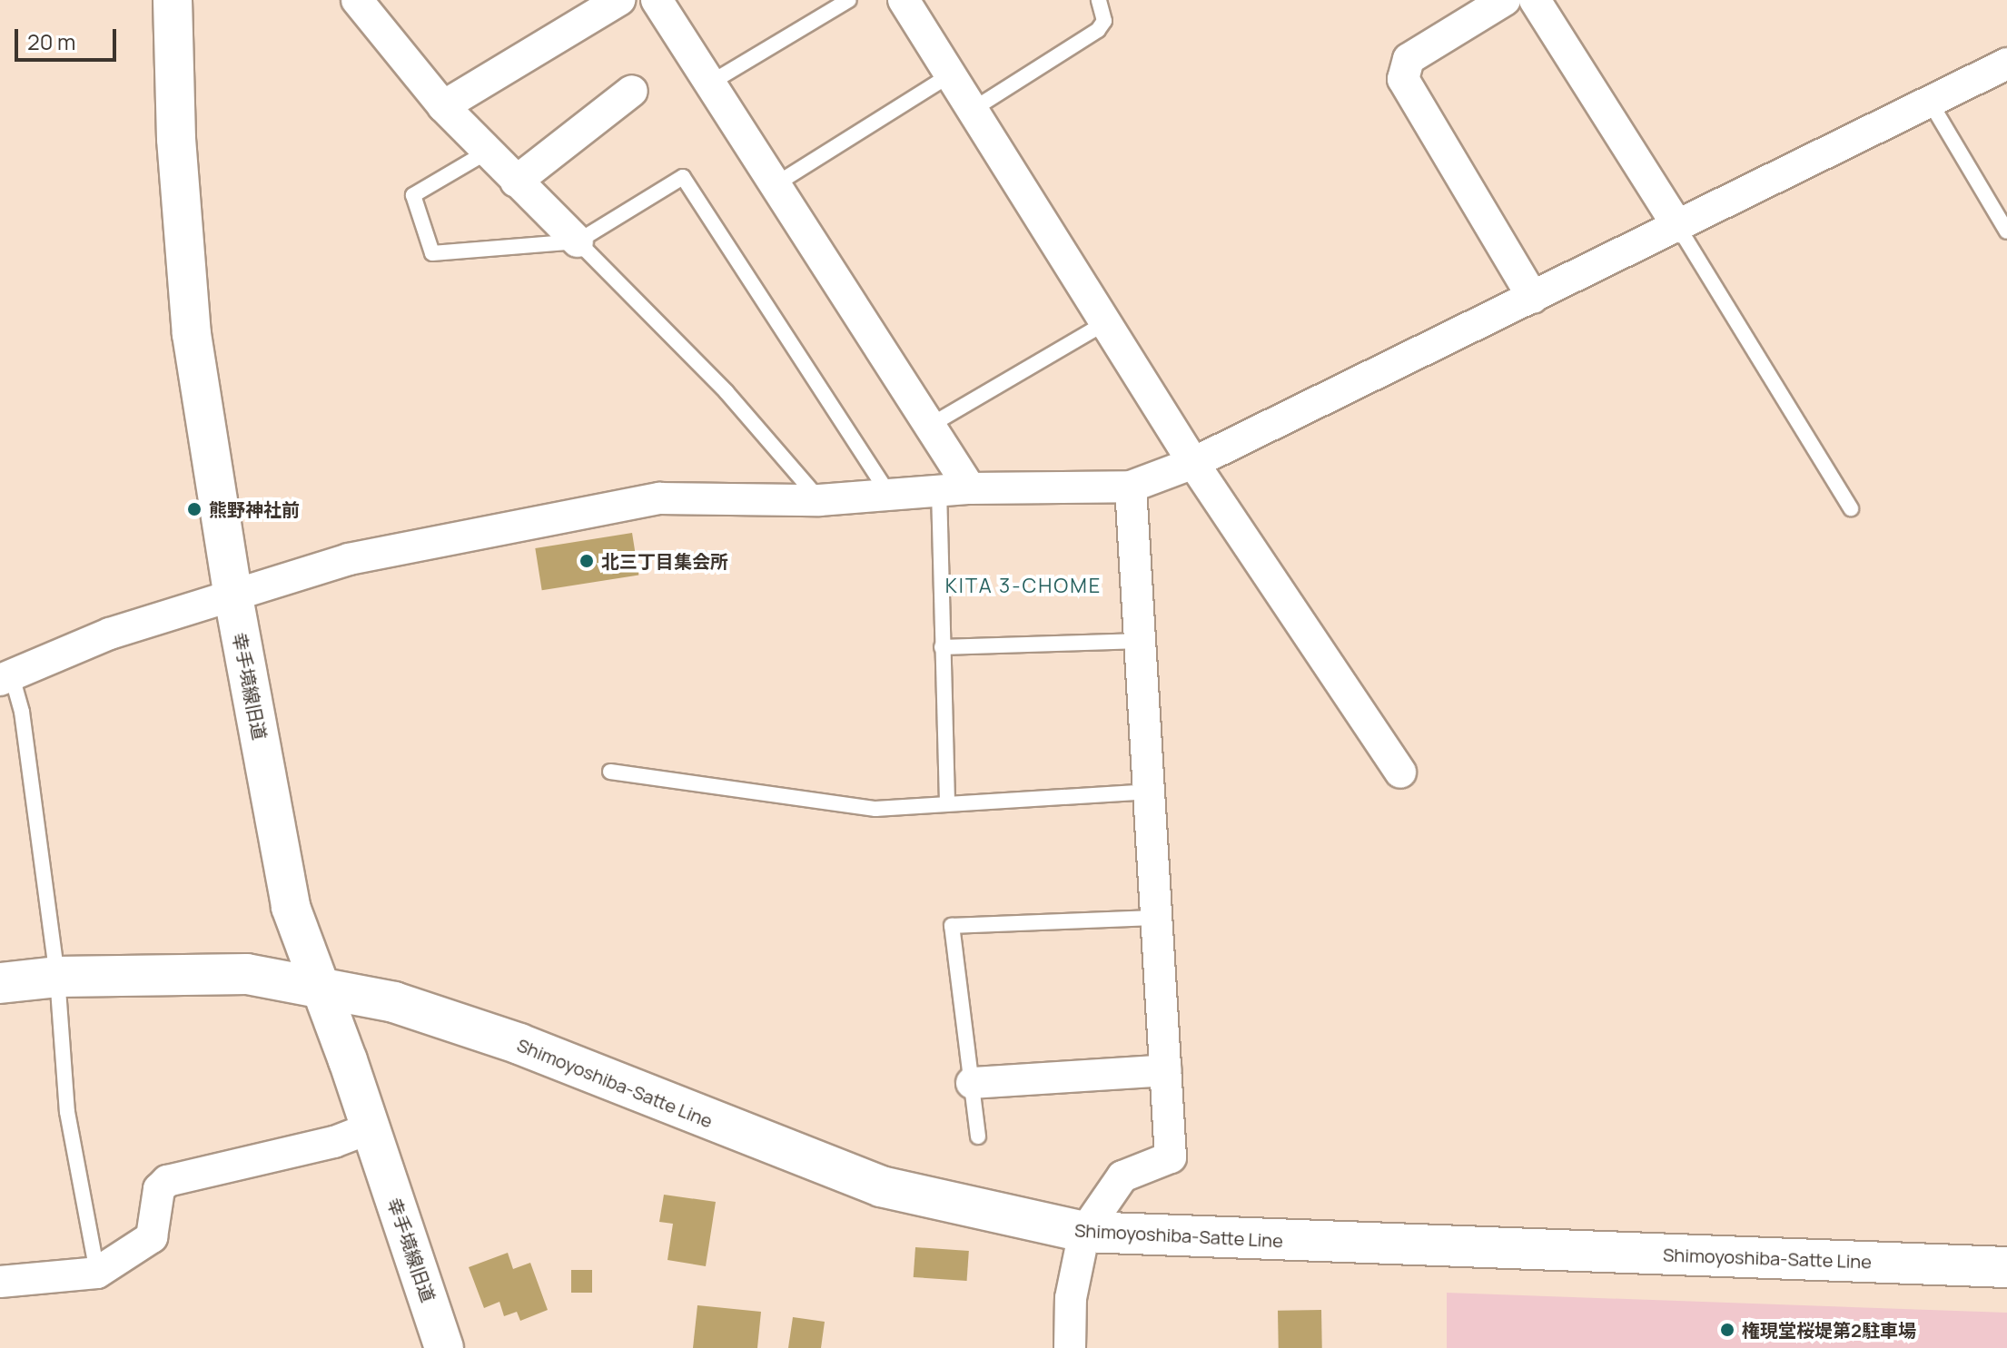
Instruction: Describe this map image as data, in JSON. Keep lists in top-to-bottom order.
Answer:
{
  "streets": {
    "main road": ["Shimoyoshiba-Satte Line"],
    "street": ["幸手境線旧道"]
  },
  "crossings": [
    ["幸手境線旧道", "Shimoyoshiba-Satte Line"]
  ],
  "districts": ["KITA 3-CHOME"],
  "places": ["熊野神社前", "北三丁目集会所", "権現堂桜堤第2駐車場"],
  "scale_bar": "20 m"
}
